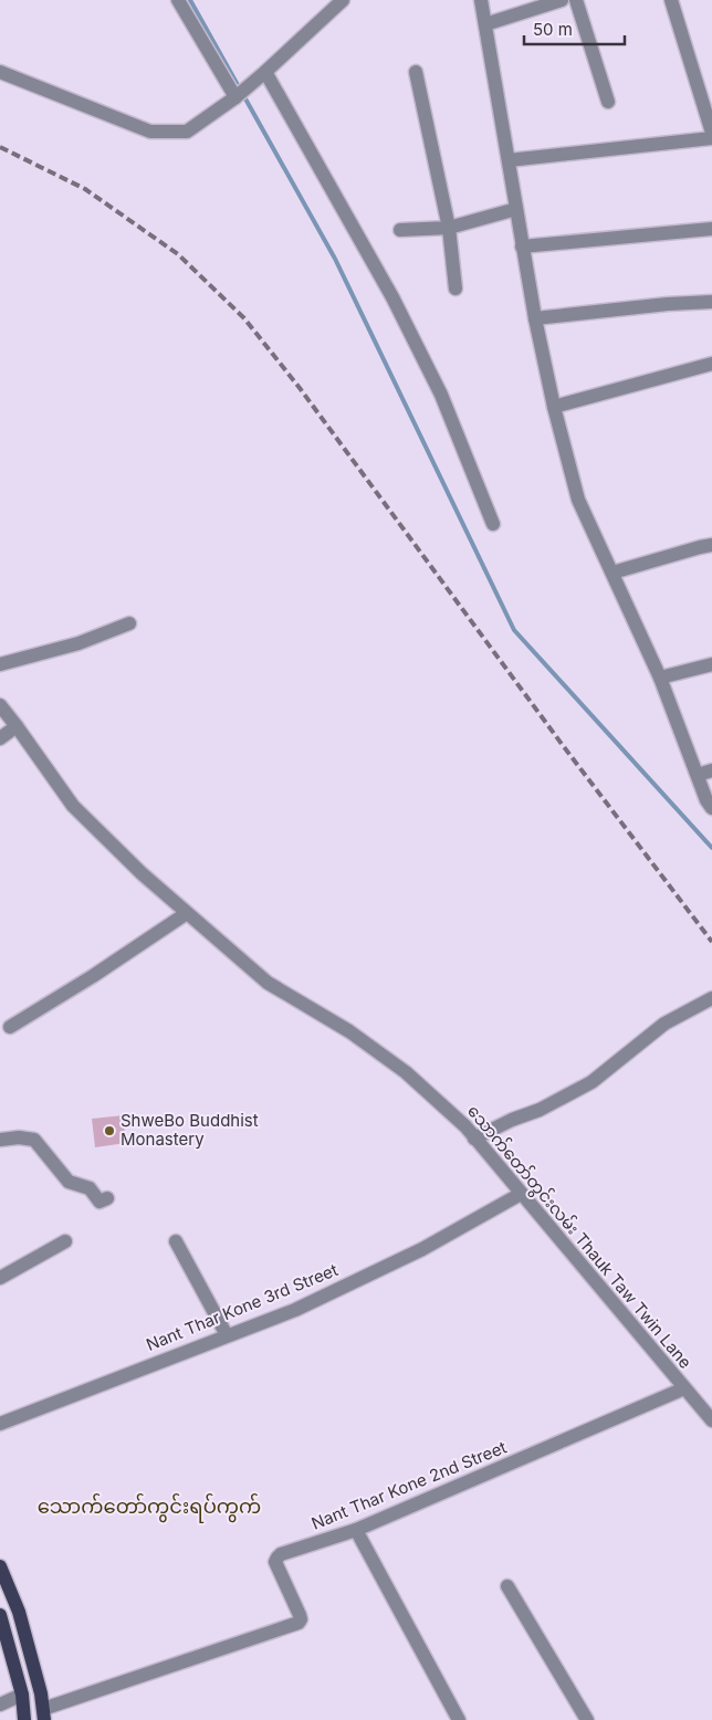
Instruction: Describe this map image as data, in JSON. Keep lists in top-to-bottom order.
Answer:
{
  "streets": {
    "street": ["သောက်တော်တွင်းလမ်း Thauk Taw Twin Lane", "Nant Thar Kone 3rd Street", "Nant Thar Kone 2nd Street"]
  },
  "crossings": [
    ["သောက်တော်တွင်းလမ်း Thauk Taw Twin Lane", "Nant Thar Kone 3rd Street"],
    ["သောက်တော်တွင်းလမ်း Thauk Taw Twin Lane", "Nant Thar Kone 2nd Street"]
  ],
  "districts": ["သောက်တော်ကွင်းရပ်ကွက်"],
  "places": ["ShweBo Buddhist Monastery"],
  "scale_bar": "50 m"
}
